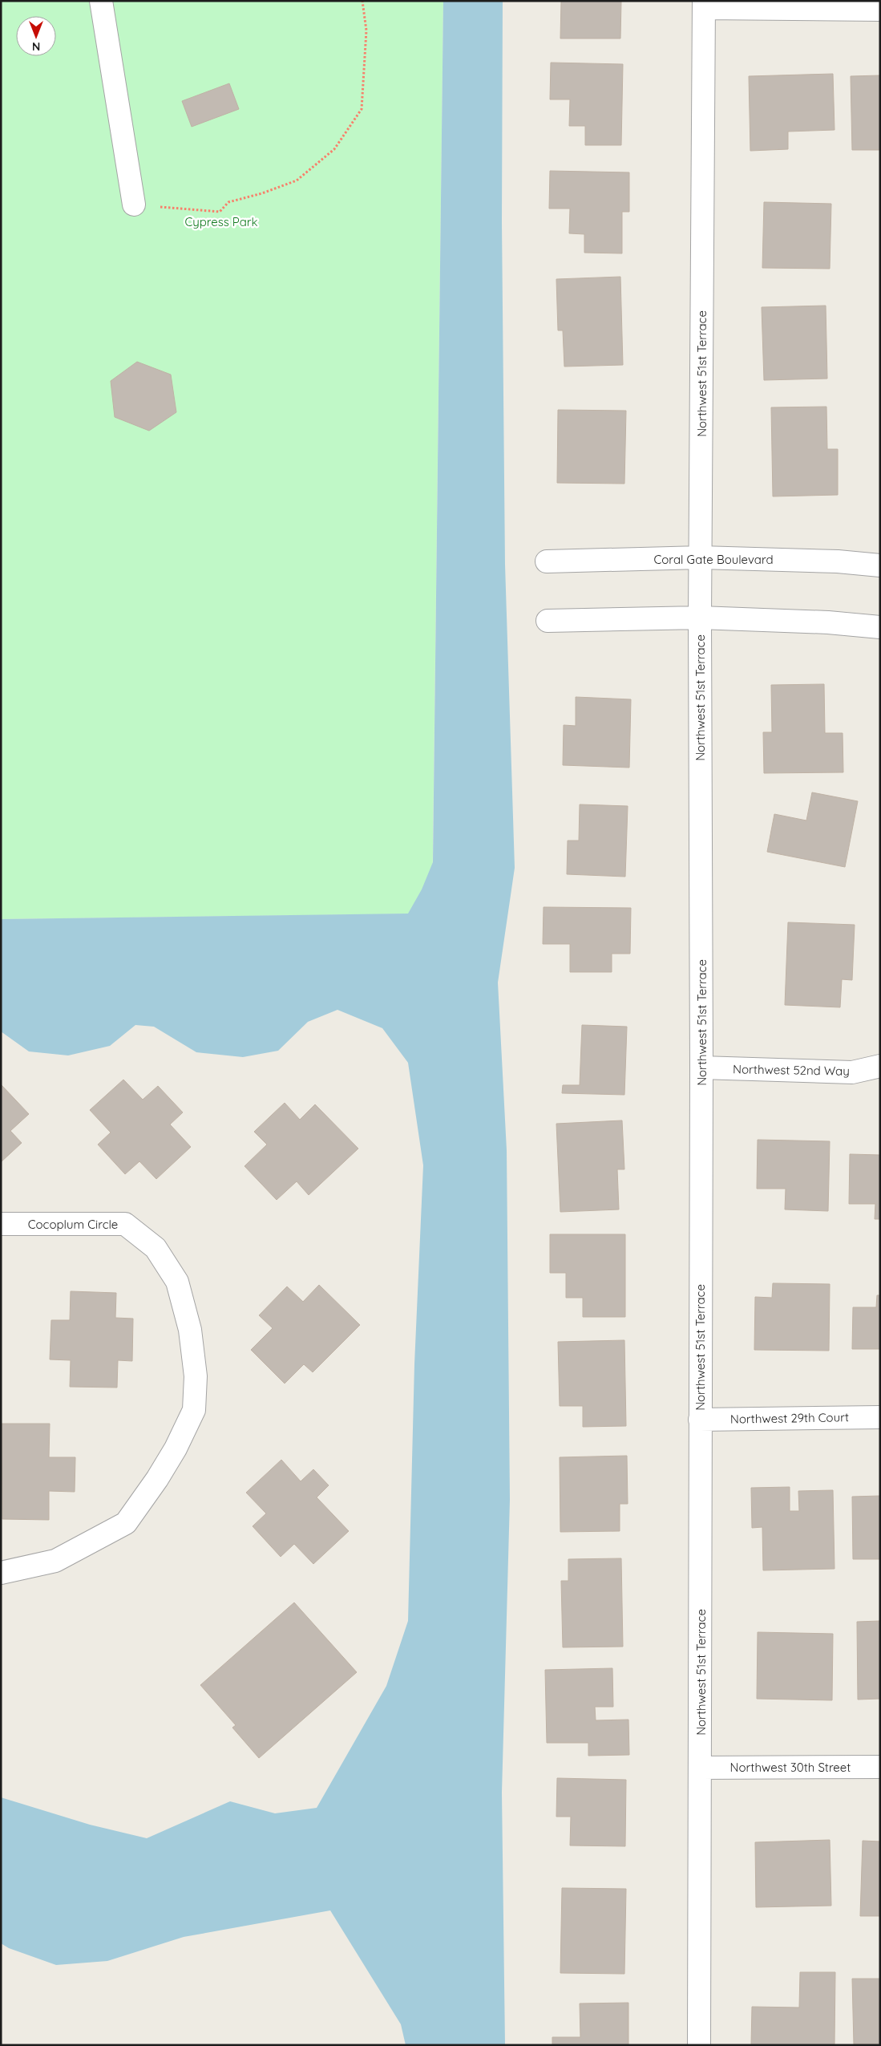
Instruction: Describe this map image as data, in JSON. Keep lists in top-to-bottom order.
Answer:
{
  "streets": {
    "street": [
      "Northwest 51st Terrace",
      "Coral Gate Boulevard",
      "Northwest 52nd Way",
      "Cocoplum Circle",
      "Northwest 29th Court",
      "Northwest 30th Street"
    ]
  },
  "crossings": [
    ["Northwest 51st Terrace", "Coral Gate Boulevard"],
    ["Northwest 51st Terrace", "Northwest 52nd Way"],
    ["Northwest 51st Terrace", "Northwest 29th Court"],
    ["Northwest 51st Terrace", "Northwest 30th Street"]
  ],
  "parks": ["Cypress Park"],
  "north": "bottom"
}
